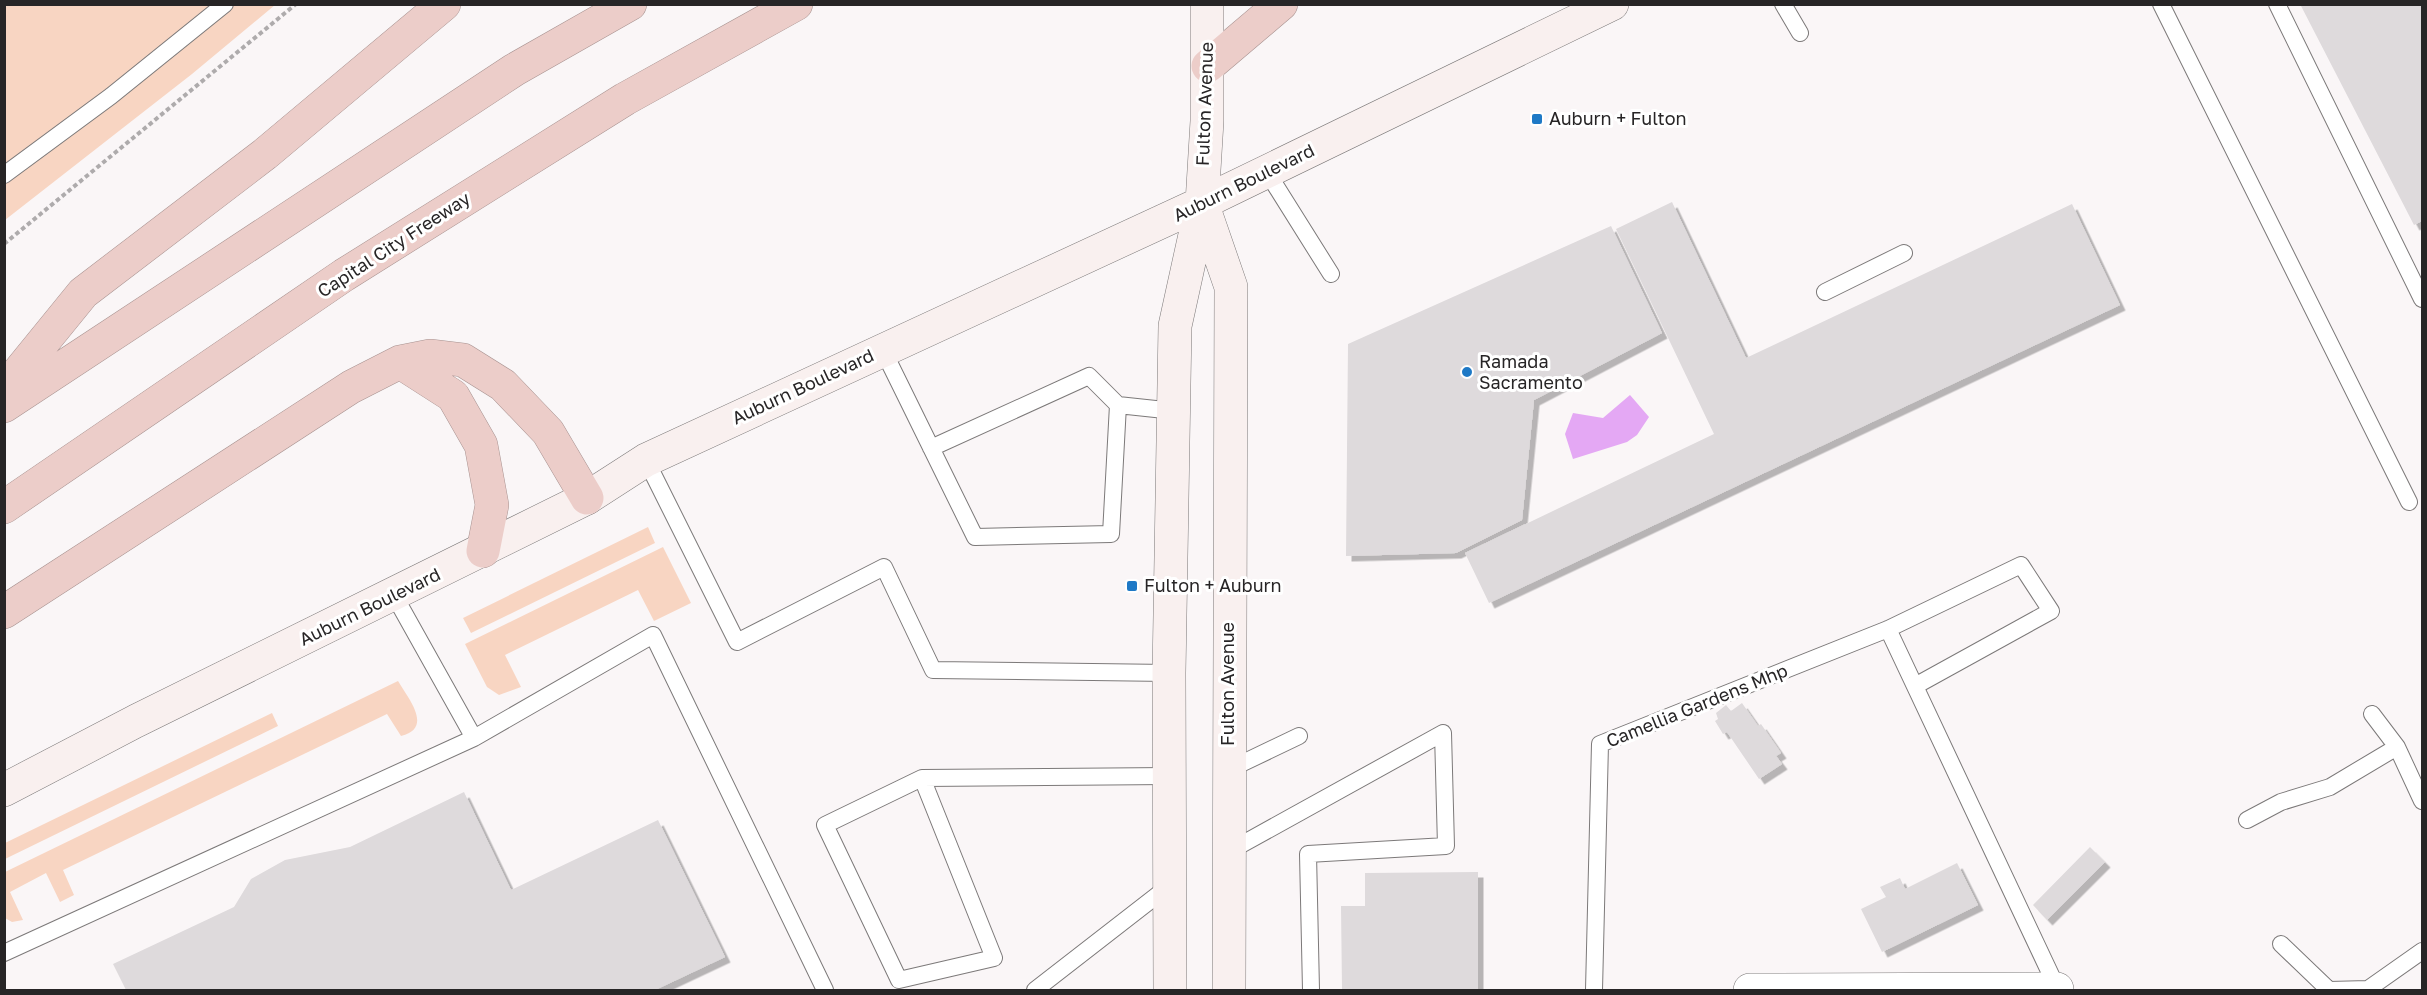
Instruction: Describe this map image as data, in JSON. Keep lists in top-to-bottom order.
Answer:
{
  "streets": {
    "highway": ["Capital City Freeway"],
    "main road": ["Fulton Avenue", "Auburn Boulevard"],
    "lane": ["Camellia Gardens Mhp"]
  },
  "crossings": [
    ["Fulton Avenue", "Auburn Boulevard"]
  ],
  "places": {
    "transit": ["Auburn + Fulton", "Fulton + Auburn"],
    "other": ["Ramada Sacramento"]
  }
}
